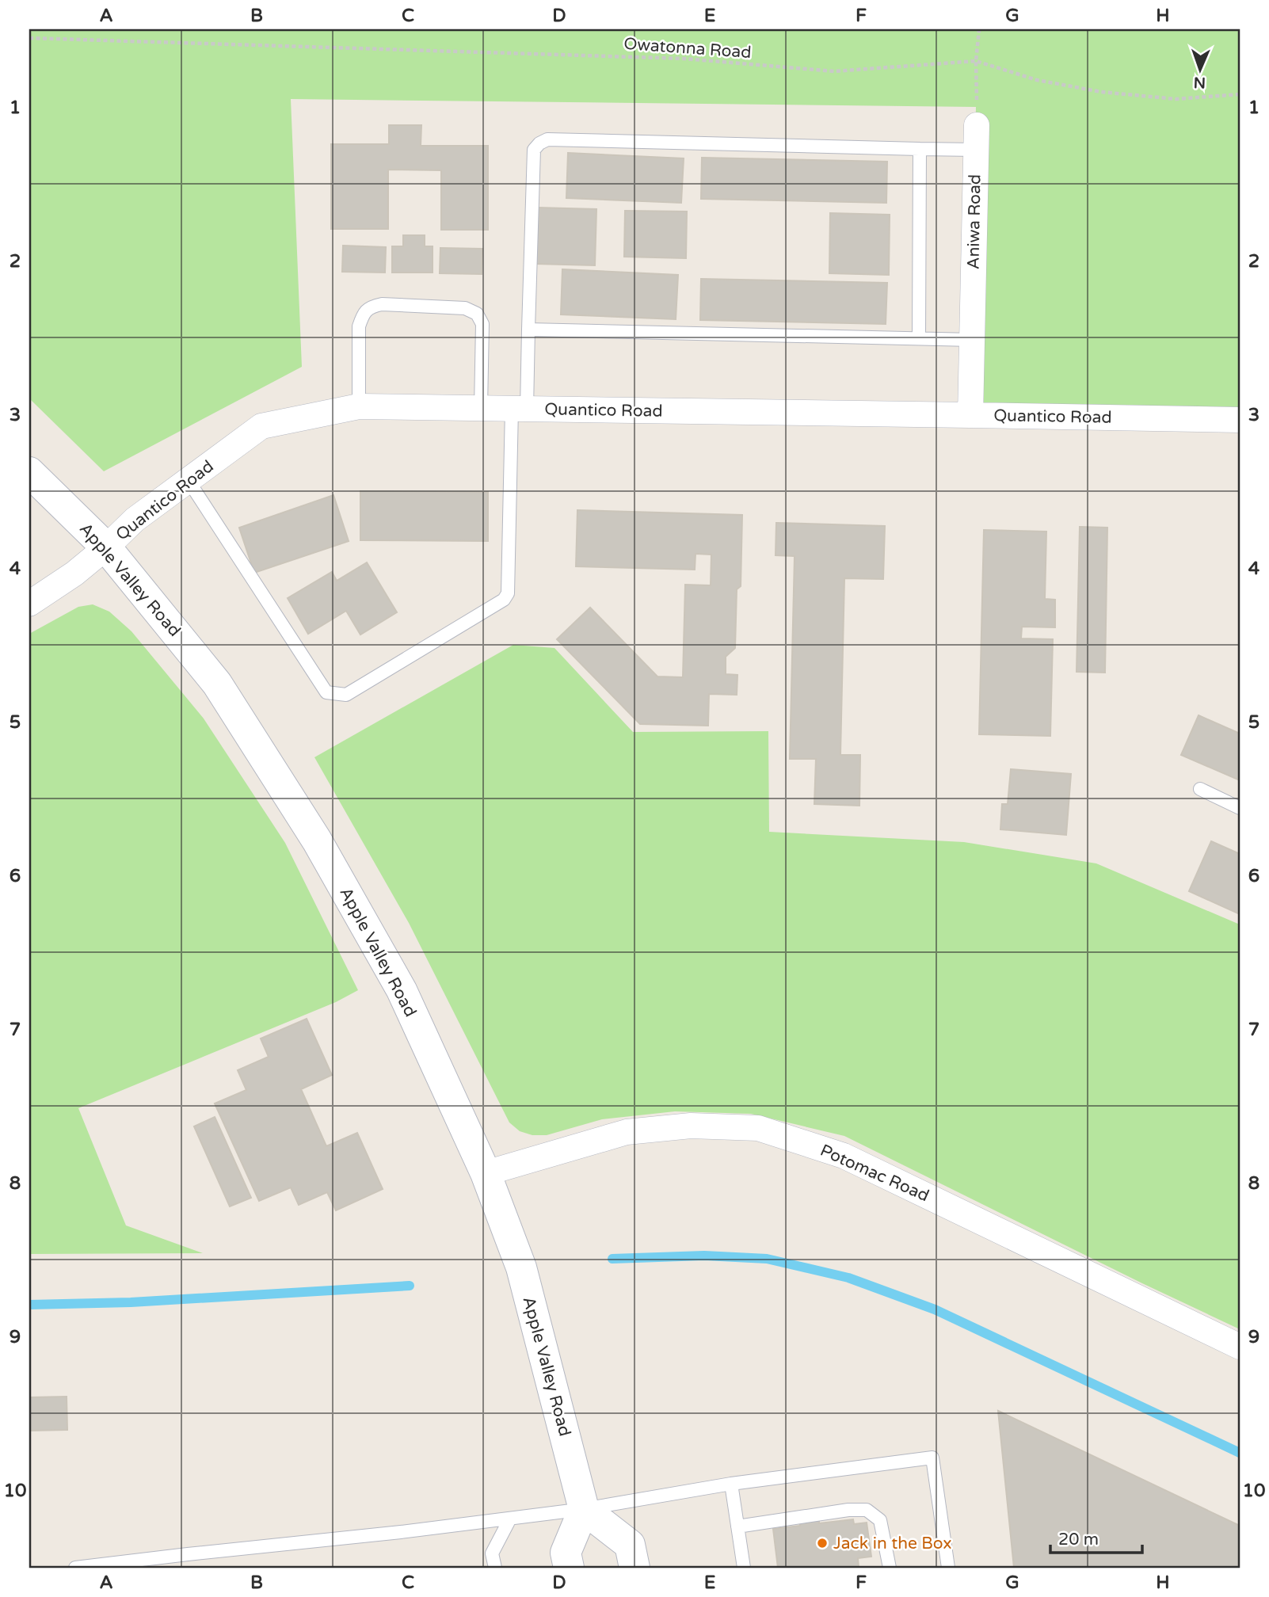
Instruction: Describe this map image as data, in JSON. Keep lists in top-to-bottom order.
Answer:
{
  "streets": {
    "main road": ["Apple Valley Road"],
    "street": ["Aniwa Road", "Quantico Road", "Potomac Road"],
    "path": ["Owatonna Road"]
  },
  "crossings": [
    ["Aniwa Road", "Quantico Road"],
    ["Quantico Road", "Apple Valley Road"],
    ["Apple Valley Road", "Potomac Road"]
  ],
  "places": ["Jack in the Box"],
  "scale_bar": "20 m",
  "north": "bottom",
  "grid": {
    "columns": [
      "A",
      "B",
      "C",
      "D",
      "E",
      "F",
      "G",
      "H"
    ],
    "rows": [
      "1",
      "2",
      "3",
      "4",
      "5",
      "6",
      "7",
      "8",
      "9",
      "10"
    ]
  }
}
